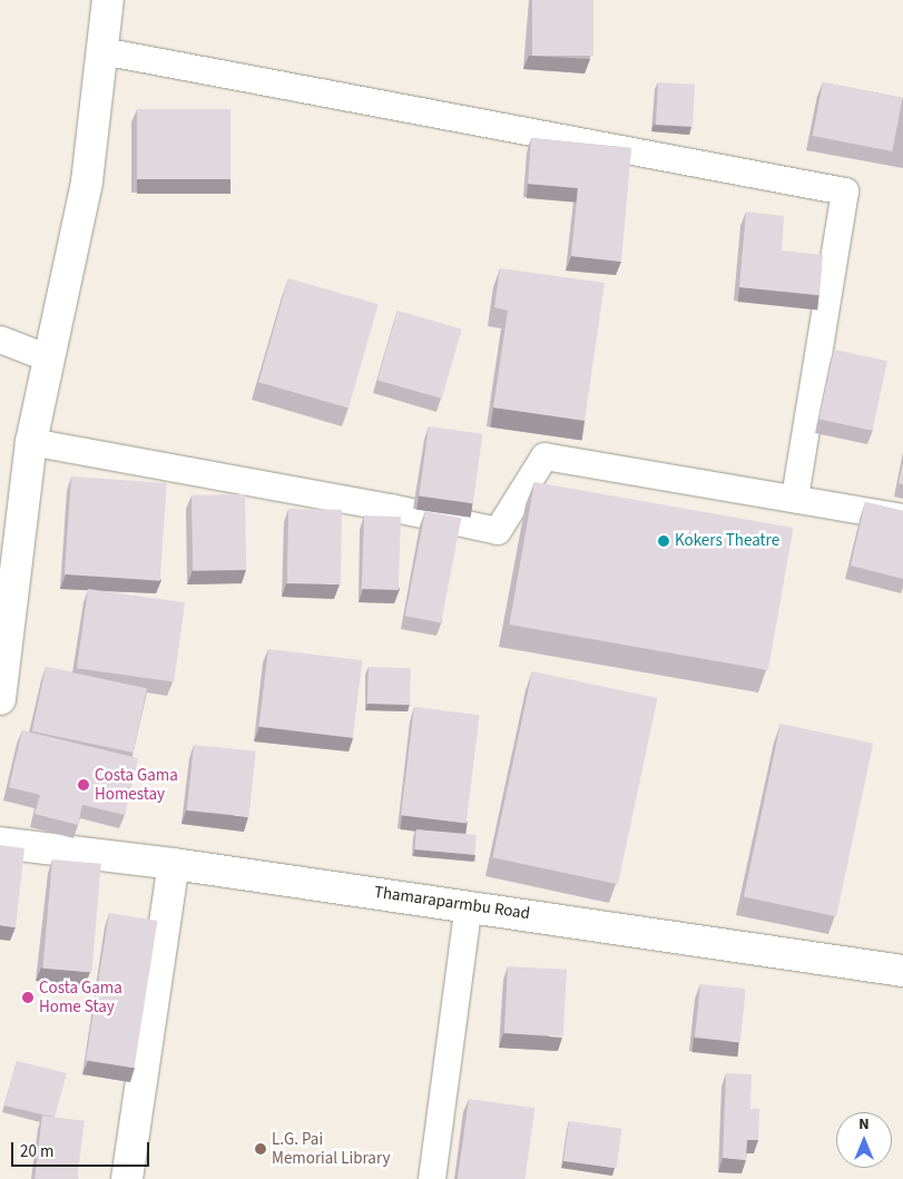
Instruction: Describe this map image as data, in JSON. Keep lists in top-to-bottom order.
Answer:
{
  "streets": {
    "street": ["Thamaraparmbu Road"]
  },
  "places": [
    "Kokers Theatre",
    "Costa Gama Homestay",
    "Costa Gama Home Stay",
    "L.G. Pai Memorial Library"
  ],
  "scale_bar": "20 m",
  "north": "top"
}
